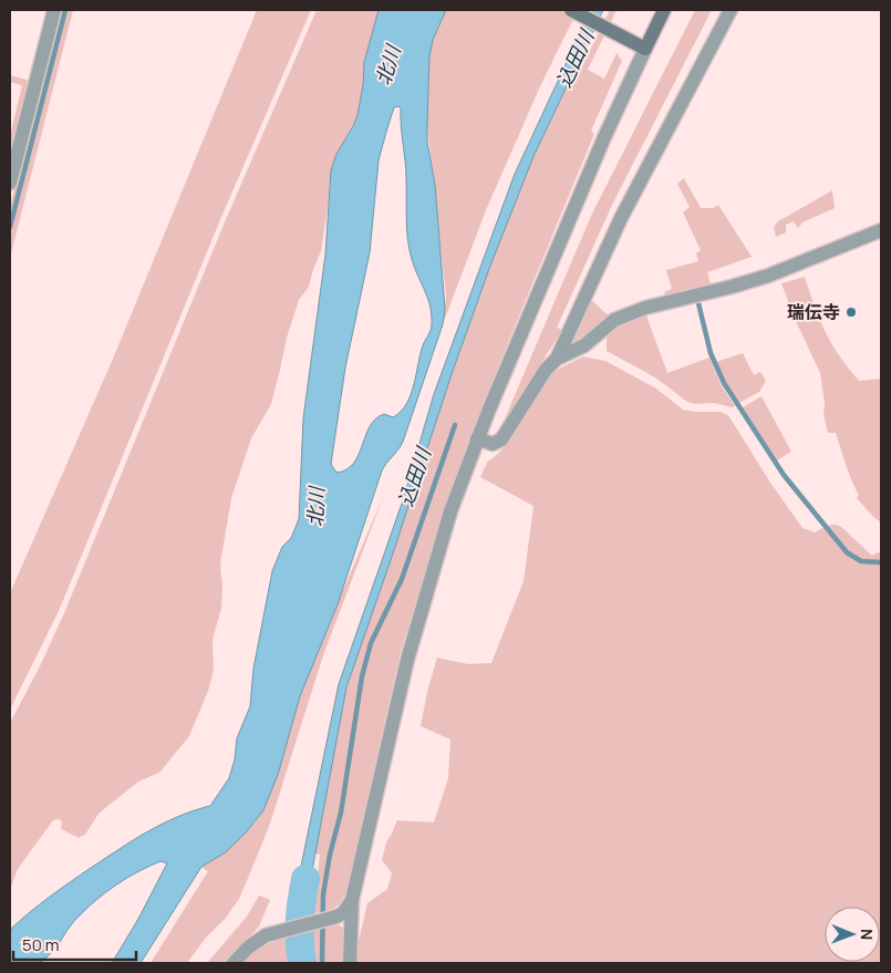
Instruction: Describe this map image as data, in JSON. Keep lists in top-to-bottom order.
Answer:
{
  "water": ["込田川", "北川"],
  "places": ["瑞伝寺"],
  "scale_bar": "50 m",
  "north": "right"
}
